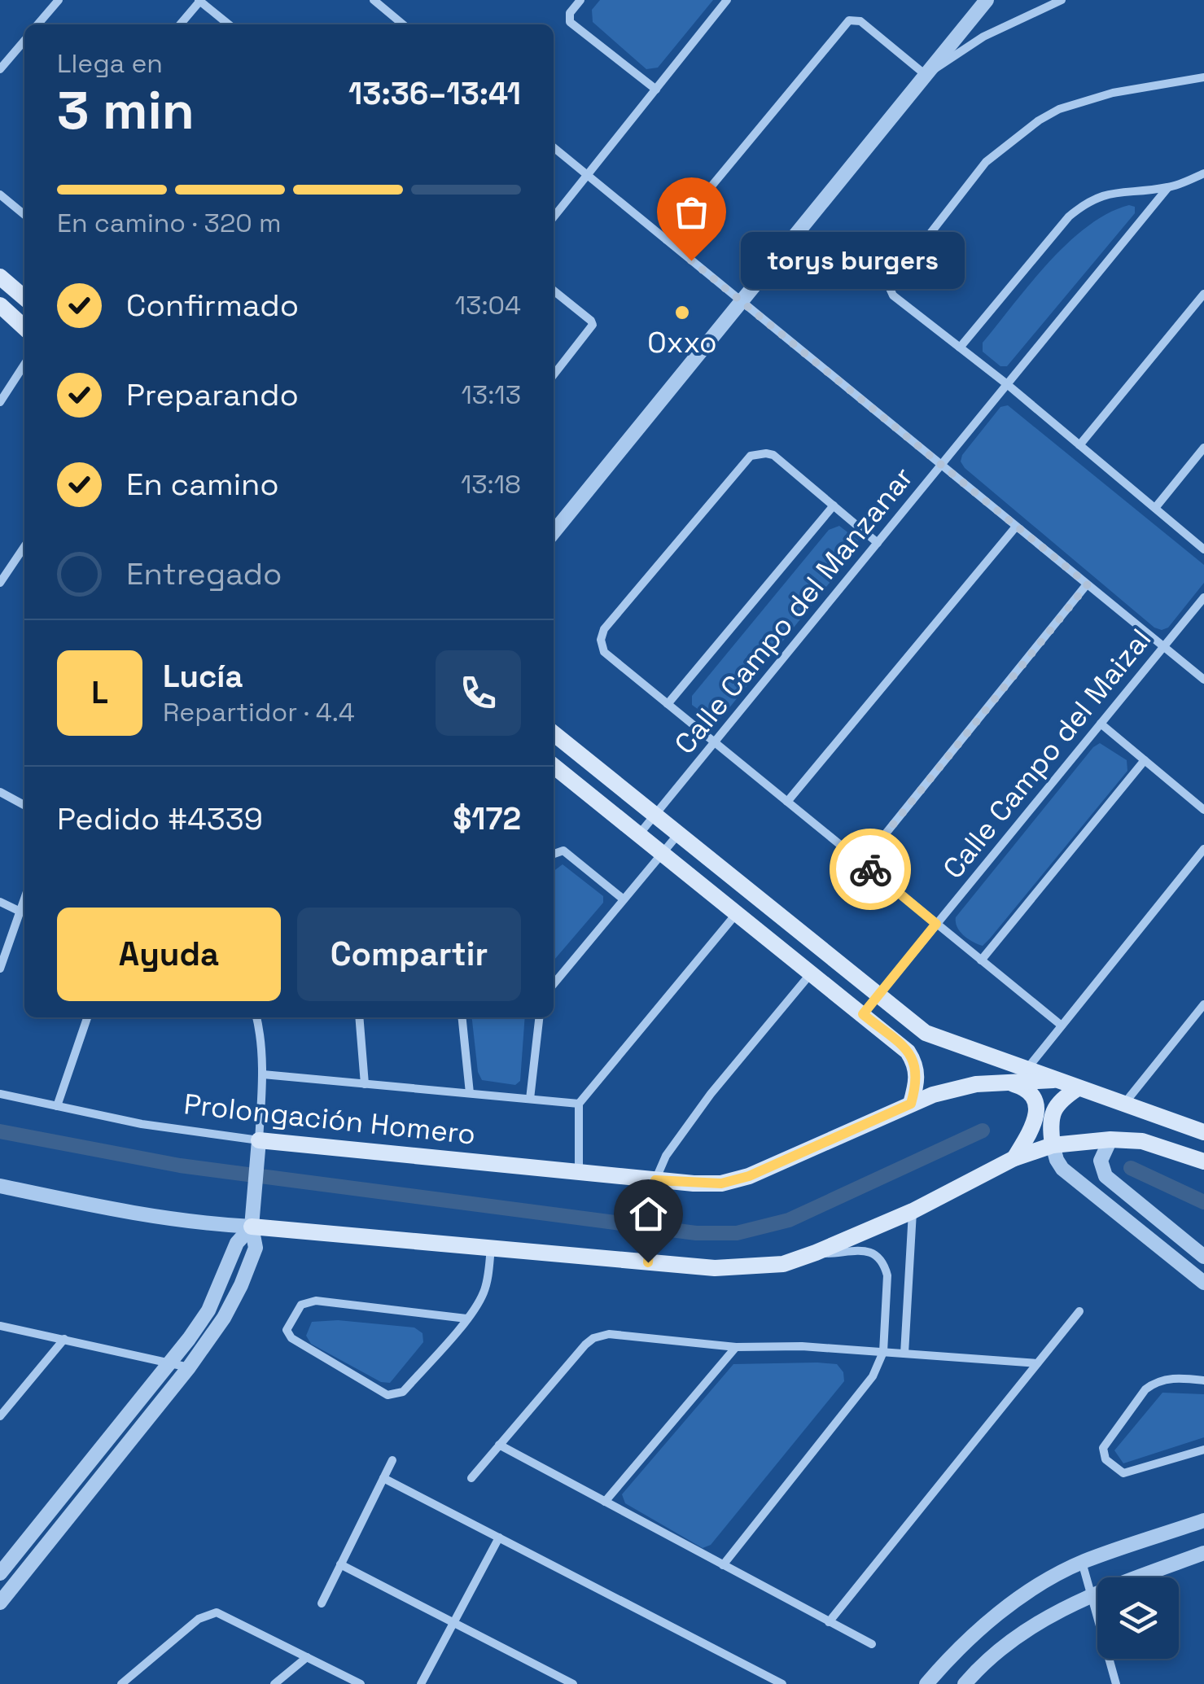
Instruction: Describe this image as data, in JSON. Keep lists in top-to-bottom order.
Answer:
{
  "streets": {
    "main road": ["Prolongación Homero"],
    "street": ["Calle Campo del Manzanar", "Calle Campo del Maizal"]
  },
  "places": ["torys burgers", "Oxxo"],
  "page": {
    "heading": ["3 min", "Llega en", "13:36–13:41"],
    "panel": [
      "Lucía",
      "Repartidor · 4.4",
      "Pedido #4339",
      "$172"
    ],
    "bar": "En camino · 320 m",
    "bubble": "torys burgers",
    "list": [
      ["Confirmado", "13:04"],
      ["Preparando", "13:13"],
      ["En camino", "13:18"],
      "Entregado"
    ],
    "round": "L",
    "buttons": ["Ayuda", "Compartir"]
  }
}
